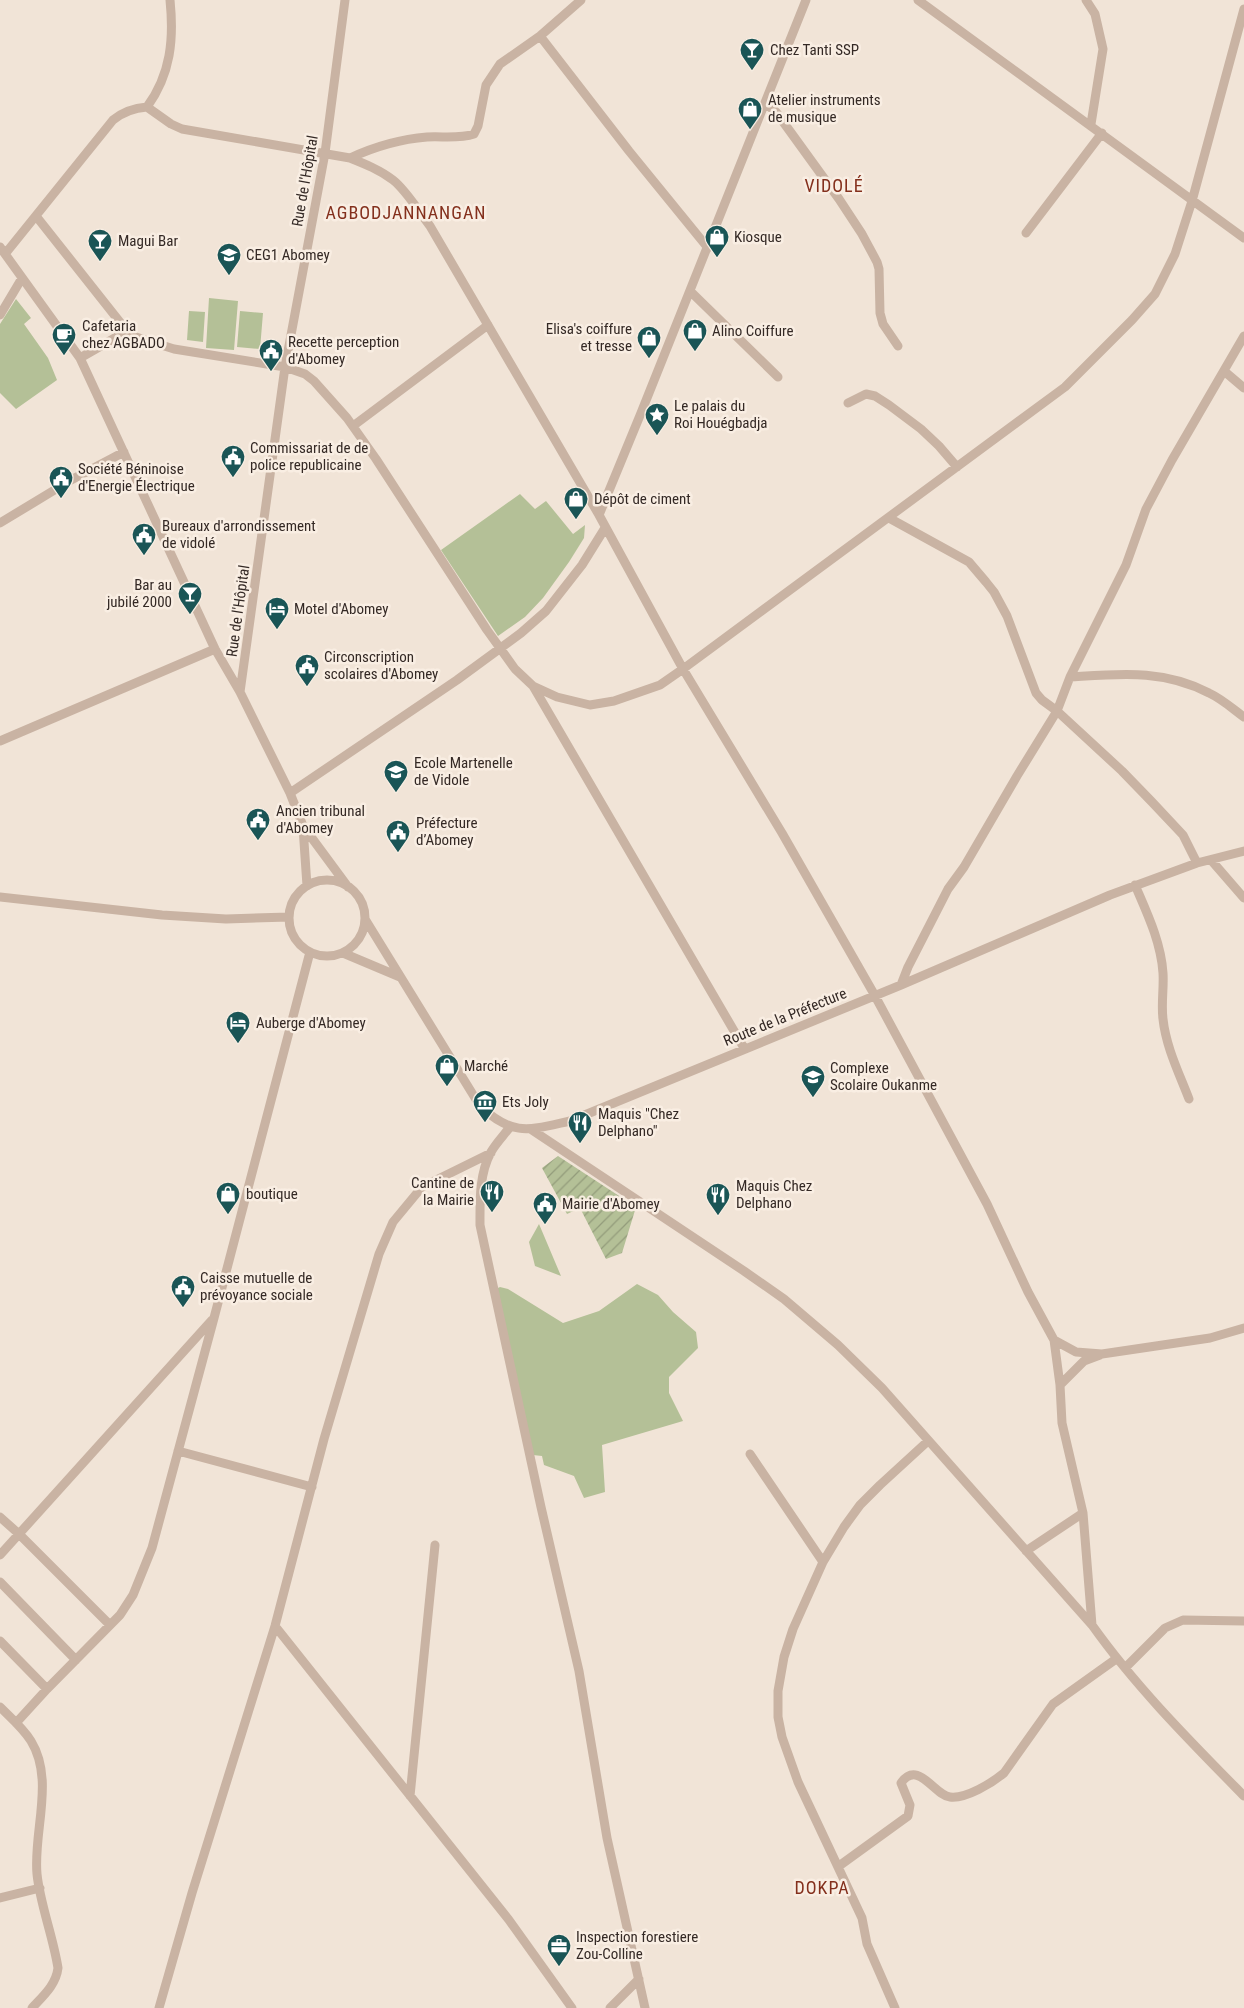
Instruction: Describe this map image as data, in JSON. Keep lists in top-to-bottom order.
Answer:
{
  "streets": {
    "street": ["Rue de l'Hôpital", "Route de la Préfecture"]
  },
  "districts": ["VIDOLÉ", "AGBODJANNANGAN", "DOKPA"],
  "places": {
    "bar": ["Chez Tanti SSP", "Magui Bar", "Bar au jubilé 2000"],
    "shop": [
      "Atelier instruments de musique",
      "Kiosque",
      "Alino Coiffure",
      "Elisa's coiffure et tresse",
      "Dépôt de ciment",
      "Marché",
      "boutique"
    ],
    "school or university": ["CEG1 Abomey", "Ecole Martenelle de Vidole", "Complexe Scolaire Oukanme"],
    "cafe": ["Cafetaria chez AGBADO"],
    "public building": [
      "Recette perception d'Abomey",
      "Commissariat de de police republicaine",
      "Société Béninoise d'Energie Électrique",
      "Bureaux d'arrondissement de vidolé",
      "Circonscription scolaires d'Abomey",
      "Ancien tribunal d'Abomey",
      "Préfecture d’Abomey",
      "Mairie d'Abomey",
      "Caisse mutuelle de prévoyance sociale"
    ],
    "place": ["Le palais du Roi Houégbadja"],
    "hotel": ["Motel d'Abomey", "Auberge d'Abomey"],
    "museum": ["Ets Joly"],
    "restaurant": ["Maquis \"Chez Delphano\"", "Cantine de la Mairie", "Maquis Chez Delphano"],
    "office": ["Inspection forestiere Zou-Colline"]
  }
}
